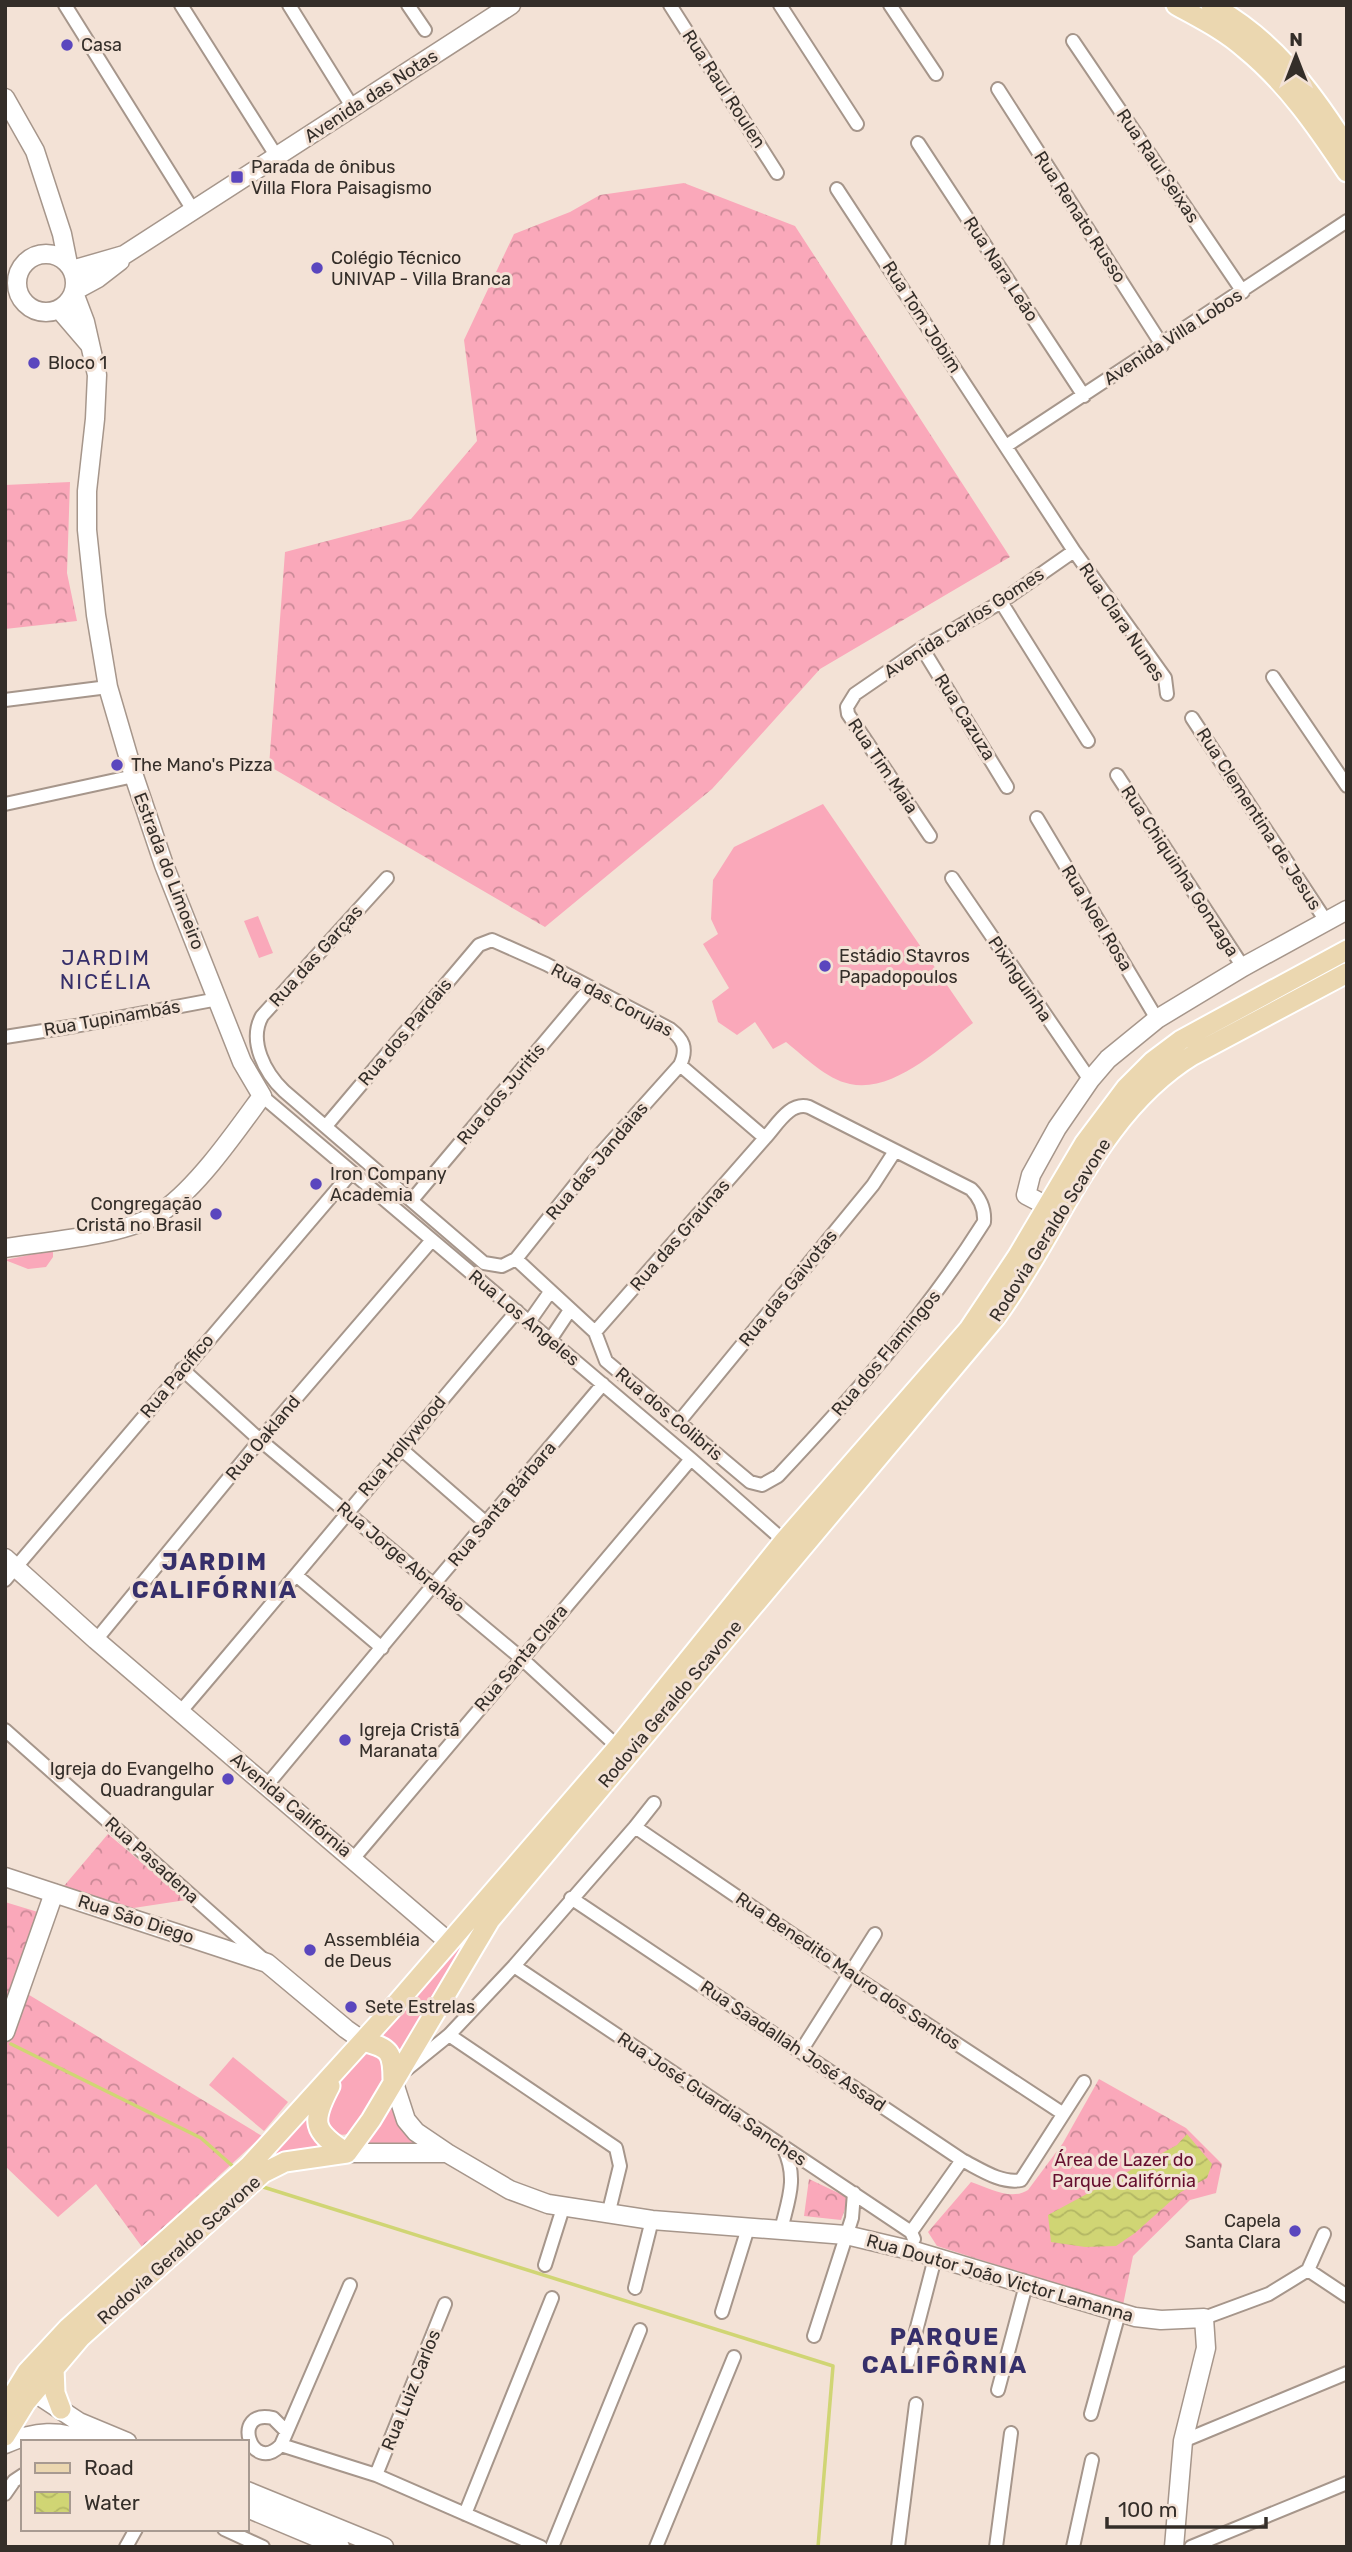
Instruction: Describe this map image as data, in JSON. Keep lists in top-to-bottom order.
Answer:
{
  "streets": {
    "main road": [
      "Avenida das Notas",
      "Estrada do Limoeiro",
      "Rodovia Geraldo Scavone",
      "Avenida Califórnia",
      "Rua São Diego",
      "Rua Doutor João Victor Lamanna"
    ],
    "street": [
      "Rua Raul Roulen",
      "Rua Raul Seixas",
      "Rua Renato Russo",
      "Rua Nara Leão",
      "Rua Tom Jobim",
      "Avenida Villa Lobos",
      "Rua Clara Nunes",
      "Avenida Carlos Gomes",
      "Rua Cazuza",
      "Rua Tim Maia",
      "Rua Clementina de Jesus",
      "Rua Chiquinha Gonzaga",
      "Rua Noel Rosa",
      "Rua das Garças",
      "Pixinguinha",
      "Rua das Corujas",
      "Rua Tupinambás",
      "Rua dos Pardais",
      "Rua dos Juritis",
      "Rua das Jandaias",
      "Rua das Graúnas",
      "Rua das Gaivotas",
      "Rua Los Angeles",
      "Rua dos Flamingos",
      "Rua Pacífico",
      "Rua dos Colibris",
      "Rua Oakland",
      "Rua Hollywood",
      "Rua Santa Bárbara",
      "Rua Jorge Abrahão",
      "Rua Santa Clara",
      "Rua Pasadena",
      "Rua Benedito Mauro dos Santos",
      "Rua Saadallah José Assad",
      "Rua José Guardia Sanches",
      "Rua Luiz Carlos"
    ]
  },
  "crossings": [
    ["Avenida das Notas", "Estrada do Limoeiro"],
    ["Rua Raul Seixas", "Avenida Villa Lobos"],
    ["Rua Renato Russo", "Avenida Villa Lobos"],
    ["Rua Nara Leão", "Avenida Villa Lobos"],
    ["Rua Tom Jobim", "Avenida Villa Lobos"],
    ["Rua Tom Jobim", "Rua Clara Nunes"],
    ["Rua Tom Jobim", "Avenida Carlos Gomes"],
    ["Rua Clara Nunes", "Avenida Carlos Gomes"],
    ["Avenida Carlos Gomes", "Rua Cazuza"],
    ["Avenida Carlos Gomes", "Rua Tim Maia"],
    ["Estrada do Limoeiro", "Rua Tupinambás"],
    ["Estrada do Limoeiro", "Rua Los Angeles"],
    ["Rua das Garças", "Rua dos Pardais"],
    ["Rua das Corujas", "Rua dos Pardais"],
    ["Rua das Corujas", "Rua dos Juritis"],
    ["Rua das Corujas", "Rua das Jandaias"],
    ["Rua das Jandaias", "Rua dos Colibris"],
    ["Rodovia Geraldo Scavone", "Rua Los Angeles"],
    ["Rodovia Geraldo Scavone", "Rua Jorge Abrahão"],
    ["Rodovia Geraldo Scavone", "Avenida Califórnia"],
    ["Rodovia Geraldo Scavone", "Rua São Diego"],
    ["Rodovia Geraldo Scavone", "Rua Doutor João Victor Lamanna"],
    ["Rua das Graúnas", "Rua dos Colibris"],
    ["Rua das Gaivotas", "Rua dos Flamingos"],
    ["Rua das Gaivotas", "Rua dos Colibris"],
    ["Rua Los Angeles", "Rua Pacífico"],
    ["Rua Los Angeles", "Rua Oakland"],
    ["Rua Los Angeles", "Rua Hollywood"],
    ["Rua Los Angeles", "Rua Santa Bárbara"],
    ["Rua Los Angeles", "Rua Santa Clara"],
    ["Rua dos Flamingos", "Rua dos Colibris"],
    ["Rua Pacífico", "Rua Jorge Abrahão"],
    ["Rua Pacífico", "Avenida Califórnia"],
    ["Rua Oakland", "Rua Jorge Abrahão"],
    ["Rua Oakland", "Avenida Califórnia"],
    ["Rua Hollywood", "Rua Jorge Abrahão"],
    ["Rua Hollywood", "Avenida Califórnia"],
    ["Rua Santa Bárbara", "Rua Jorge Abrahão"],
    ["Rua Santa Bárbara", "Avenida Califórnia"],
    ["Rua Jorge Abrahão", "Rua Santa Clara"],
    ["Rua Santa Clara", "Avenida Califórnia"],
    ["Rua Pasadena", "Rua São Diego"],
    ["Rua Benedito Mauro dos Santos", "Rua Saadallah José Assad"]
  ],
  "districts": ["JARDIM NICÉLIA", "JARDIM CALIFÓRNIA", "PARQUE CALIFÔRNIA"],
  "parks": ["Área de Lazer do Parque Califórnia"],
  "places": {
    "other": [
      "Casa",
      "Colégio Técnico UNIVAP - Villa Branca",
      "Bloco 1",
      "The Mano's Pizza",
      "Estádio Stavros Papadopoulos",
      "Iron Company Academia",
      "Congregação Cristã no Brasil",
      "Igreja Cristã Maranata",
      "Igreja do Evangelho Quadrangular",
      "Assembléia de Deus",
      "Sete Estrelas",
      "Capela Santa Clara"
    ],
    "transit": ["Parada de ônibus Villa Flora Paisagismo"]
  },
  "legend": ["Road", "Water"],
  "scale_bar": "100 m",
  "north": "top"
}
